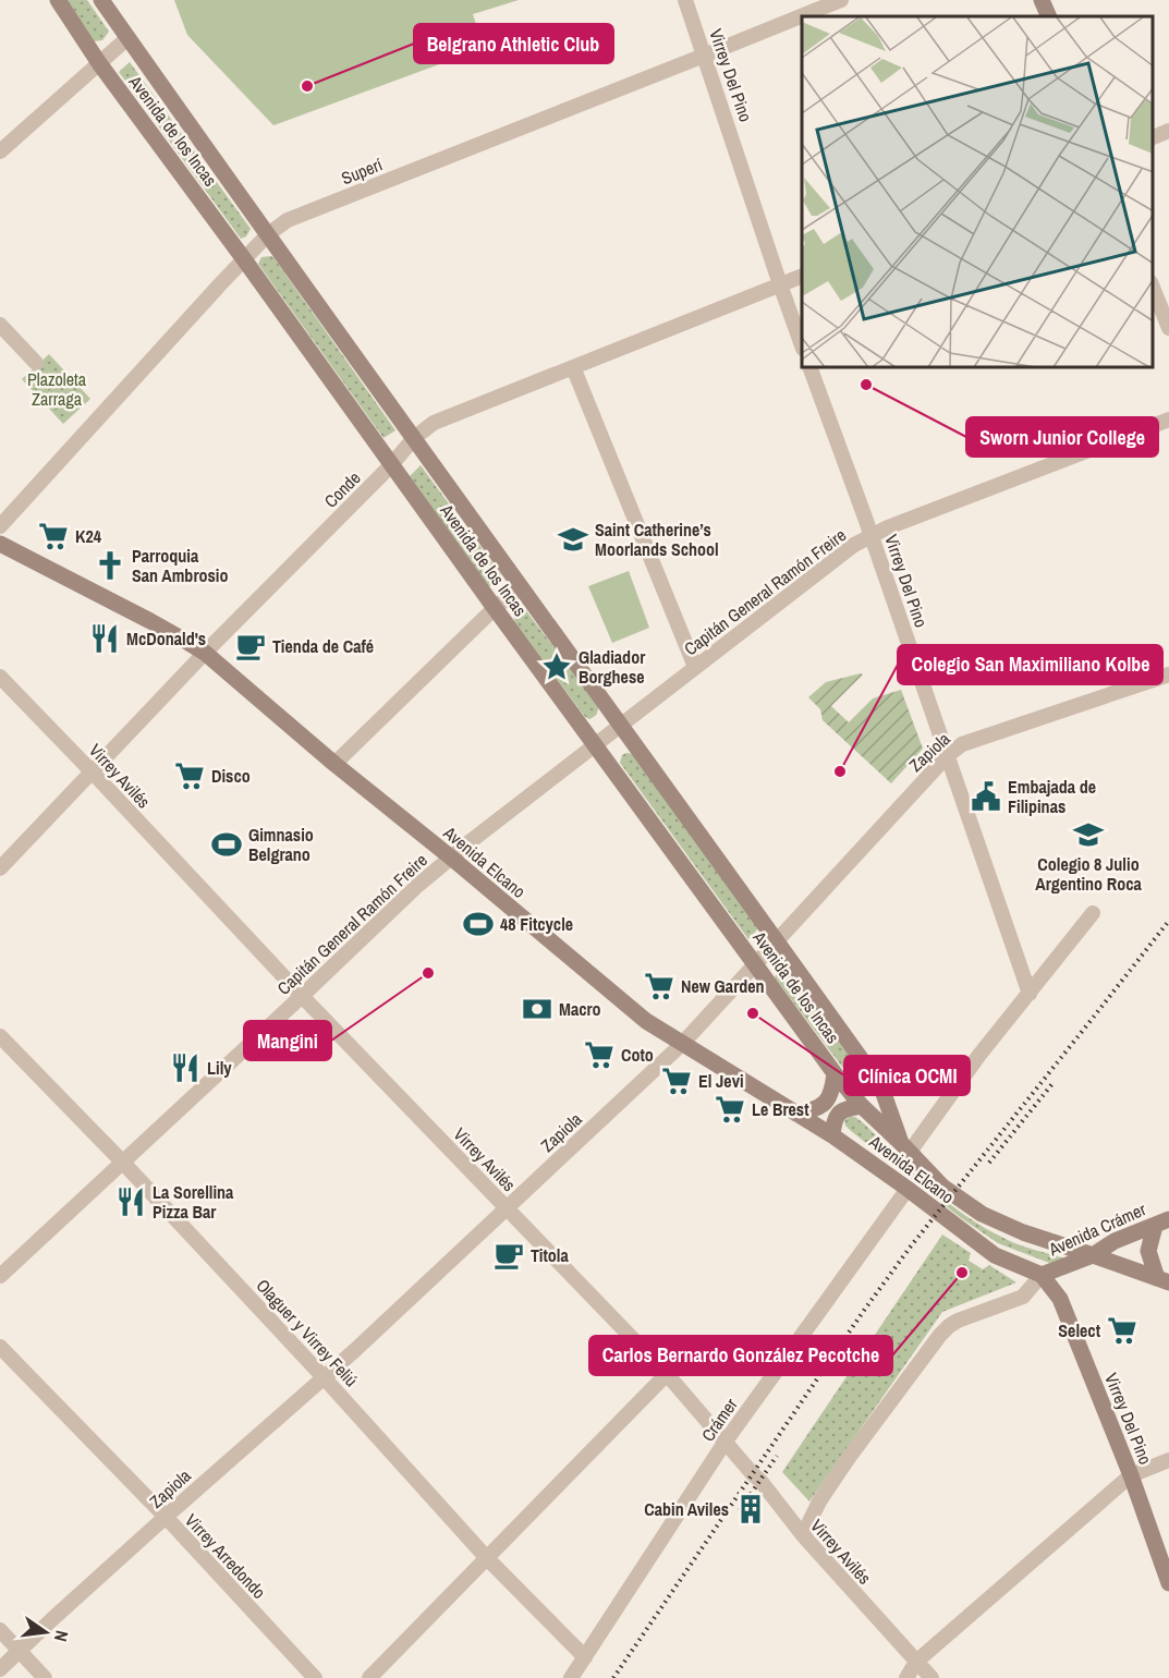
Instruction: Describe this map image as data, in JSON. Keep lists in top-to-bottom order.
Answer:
{
  "streets": {
    "main road": [
      "Virrey Del Pino",
      "Avenida de los Incas",
      "Avenida Elcano",
      "Avenida Crámer"
    ],
    "street": [
      "Superí",
      "Conde",
      "Capitán General Ramón Freire",
      "Zapiola",
      "Virrey Avilés",
      "Olaguer y Virrey Feliú",
      "Crámer",
      "Virrey Arredondo"
    ]
  },
  "crossings": [
    ["Virrey Del Pino", "Superí"],
    ["Virrey Del Pino", "Conde"],
    ["Virrey Del Pino", "Capitán General Ramón Freire"],
    ["Virrey Del Pino", "Zapiola"],
    ["Virrey Del Pino", "Avenida Elcano"],
    ["Virrey Del Pino", "Avenida Crámer"],
    ["Avenida de los Incas", "Superí"],
    ["Avenida de los Incas", "Conde"],
    ["Avenida de los Incas", "Capitán General Ramón Freire"],
    ["Avenida de los Incas", "Zapiola"],
    ["Avenida de los Incas", "Avenida Elcano"],
    ["Conde", "Virrey Avilés"],
    ["Conde", "Avenida Elcano"],
    ["Capitán General Ramón Freire", "Virrey Avilés"],
    ["Capitán General Ramón Freire", "Avenida Elcano"],
    ["Capitán General Ramón Freire", "Olaguer y Virrey Feliú"],
    ["Zapiola", "Virrey Avilés"],
    ["Zapiola", "Avenida Elcano"],
    ["Zapiola", "Olaguer y Virrey Feliú"],
    ["Zapiola", "Virrey Arredondo"],
    ["Virrey Avilés", "Crámer"],
    ["Avenida Elcano", "Avenida Crámer"],
    ["Avenida Elcano", "Crámer"],
    ["Olaguer y Virrey Feliú", "Crámer"]
  ],
  "parks": ["Plazoleta Zarraga"],
  "places": {
    "other": [
      "Belgrano Athletic Club",
      "Sworn Junior College",
      "Colegio San Maximiliano Kolbe",
      "Mangini",
      "Clínica OCMI",
      "Carlos Bernardo González Pecotche"
    ],
    "supermarket": [
      "K24",
      "Disco",
      "New Garden",
      "Coto",
      "El Jevi",
      "Le Brest",
      "Select"
    ],
    "school or university": ["Saint Catherine’s Moorlands School", "Colegio 8 Julio Argentino Roca"],
    "church": ["Parroquia San Ambrosio"],
    "restaurant": ["McDonald's", "Lily", "La Sorellina Pizza Bar"],
    "cafe": ["Tienda de Café", "Titola"],
    "place": ["Gladiador Borghese"],
    "public building": ["Embajada de Filipinas"],
    "sports": ["Gimnasio Belgrano", "48 Fitcycle"],
    "bank": ["Macro"],
    "building": ["Cabin Aviles"]
  },
  "north": "right"
}
